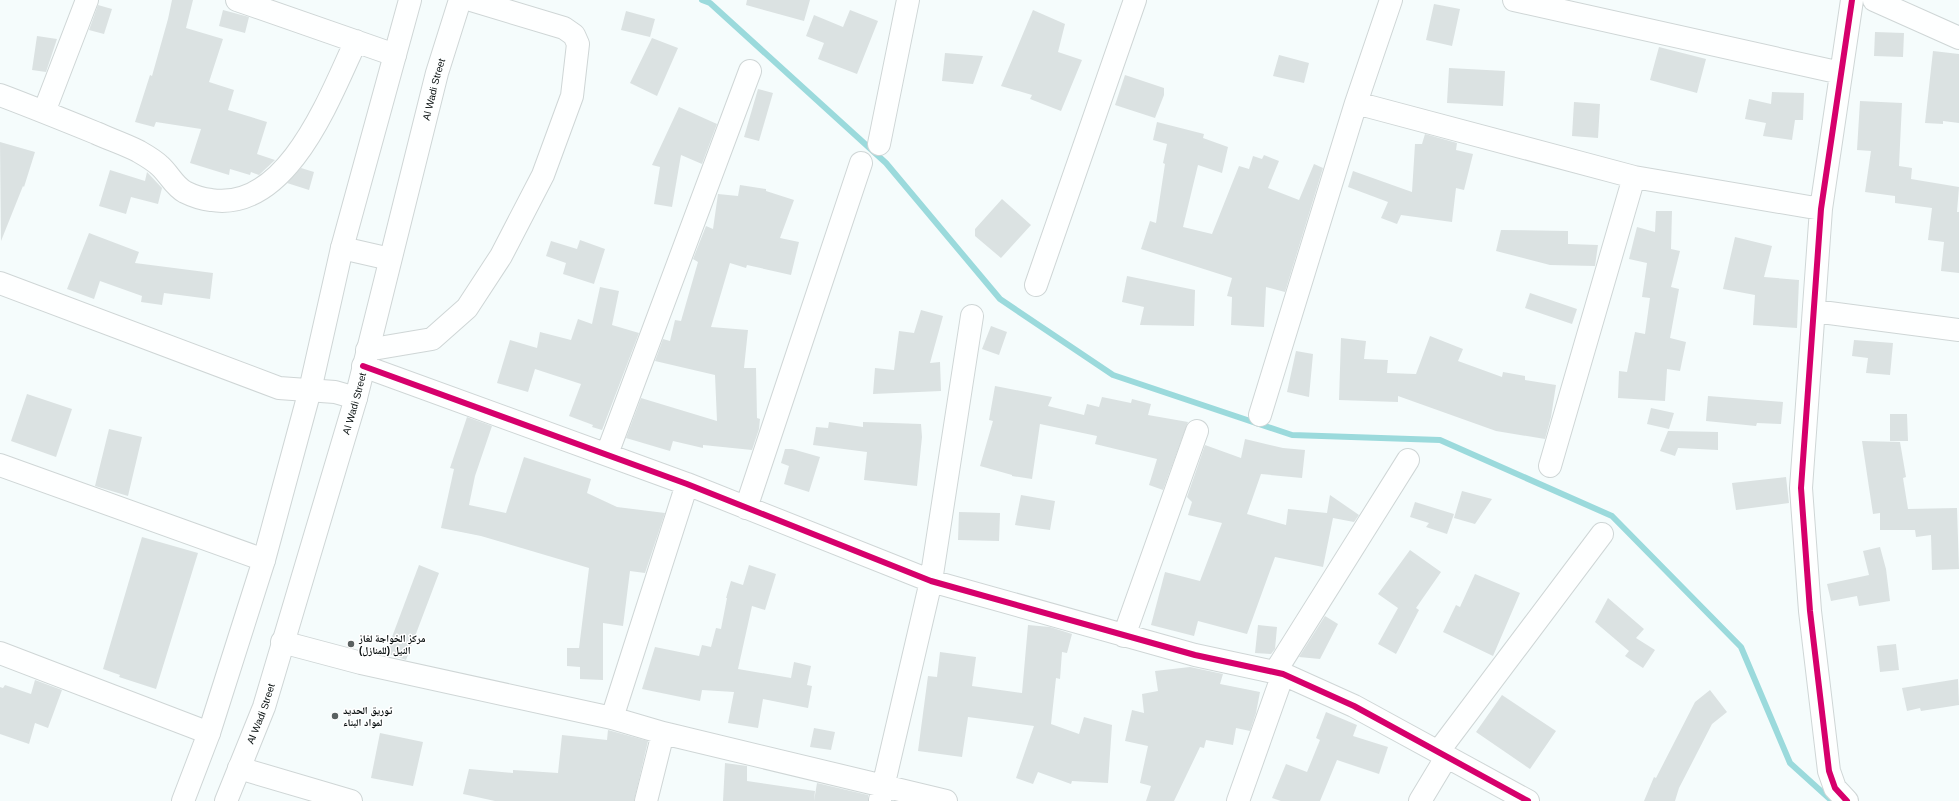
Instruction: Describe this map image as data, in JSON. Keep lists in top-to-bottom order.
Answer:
{
  "streets": {
    "street": ["Al Wadi Street"]
  },
  "places": ["مركز الخواجة لغاز النيل (للمنازل)", "توريق الحديد لمواد البناء"]
}
